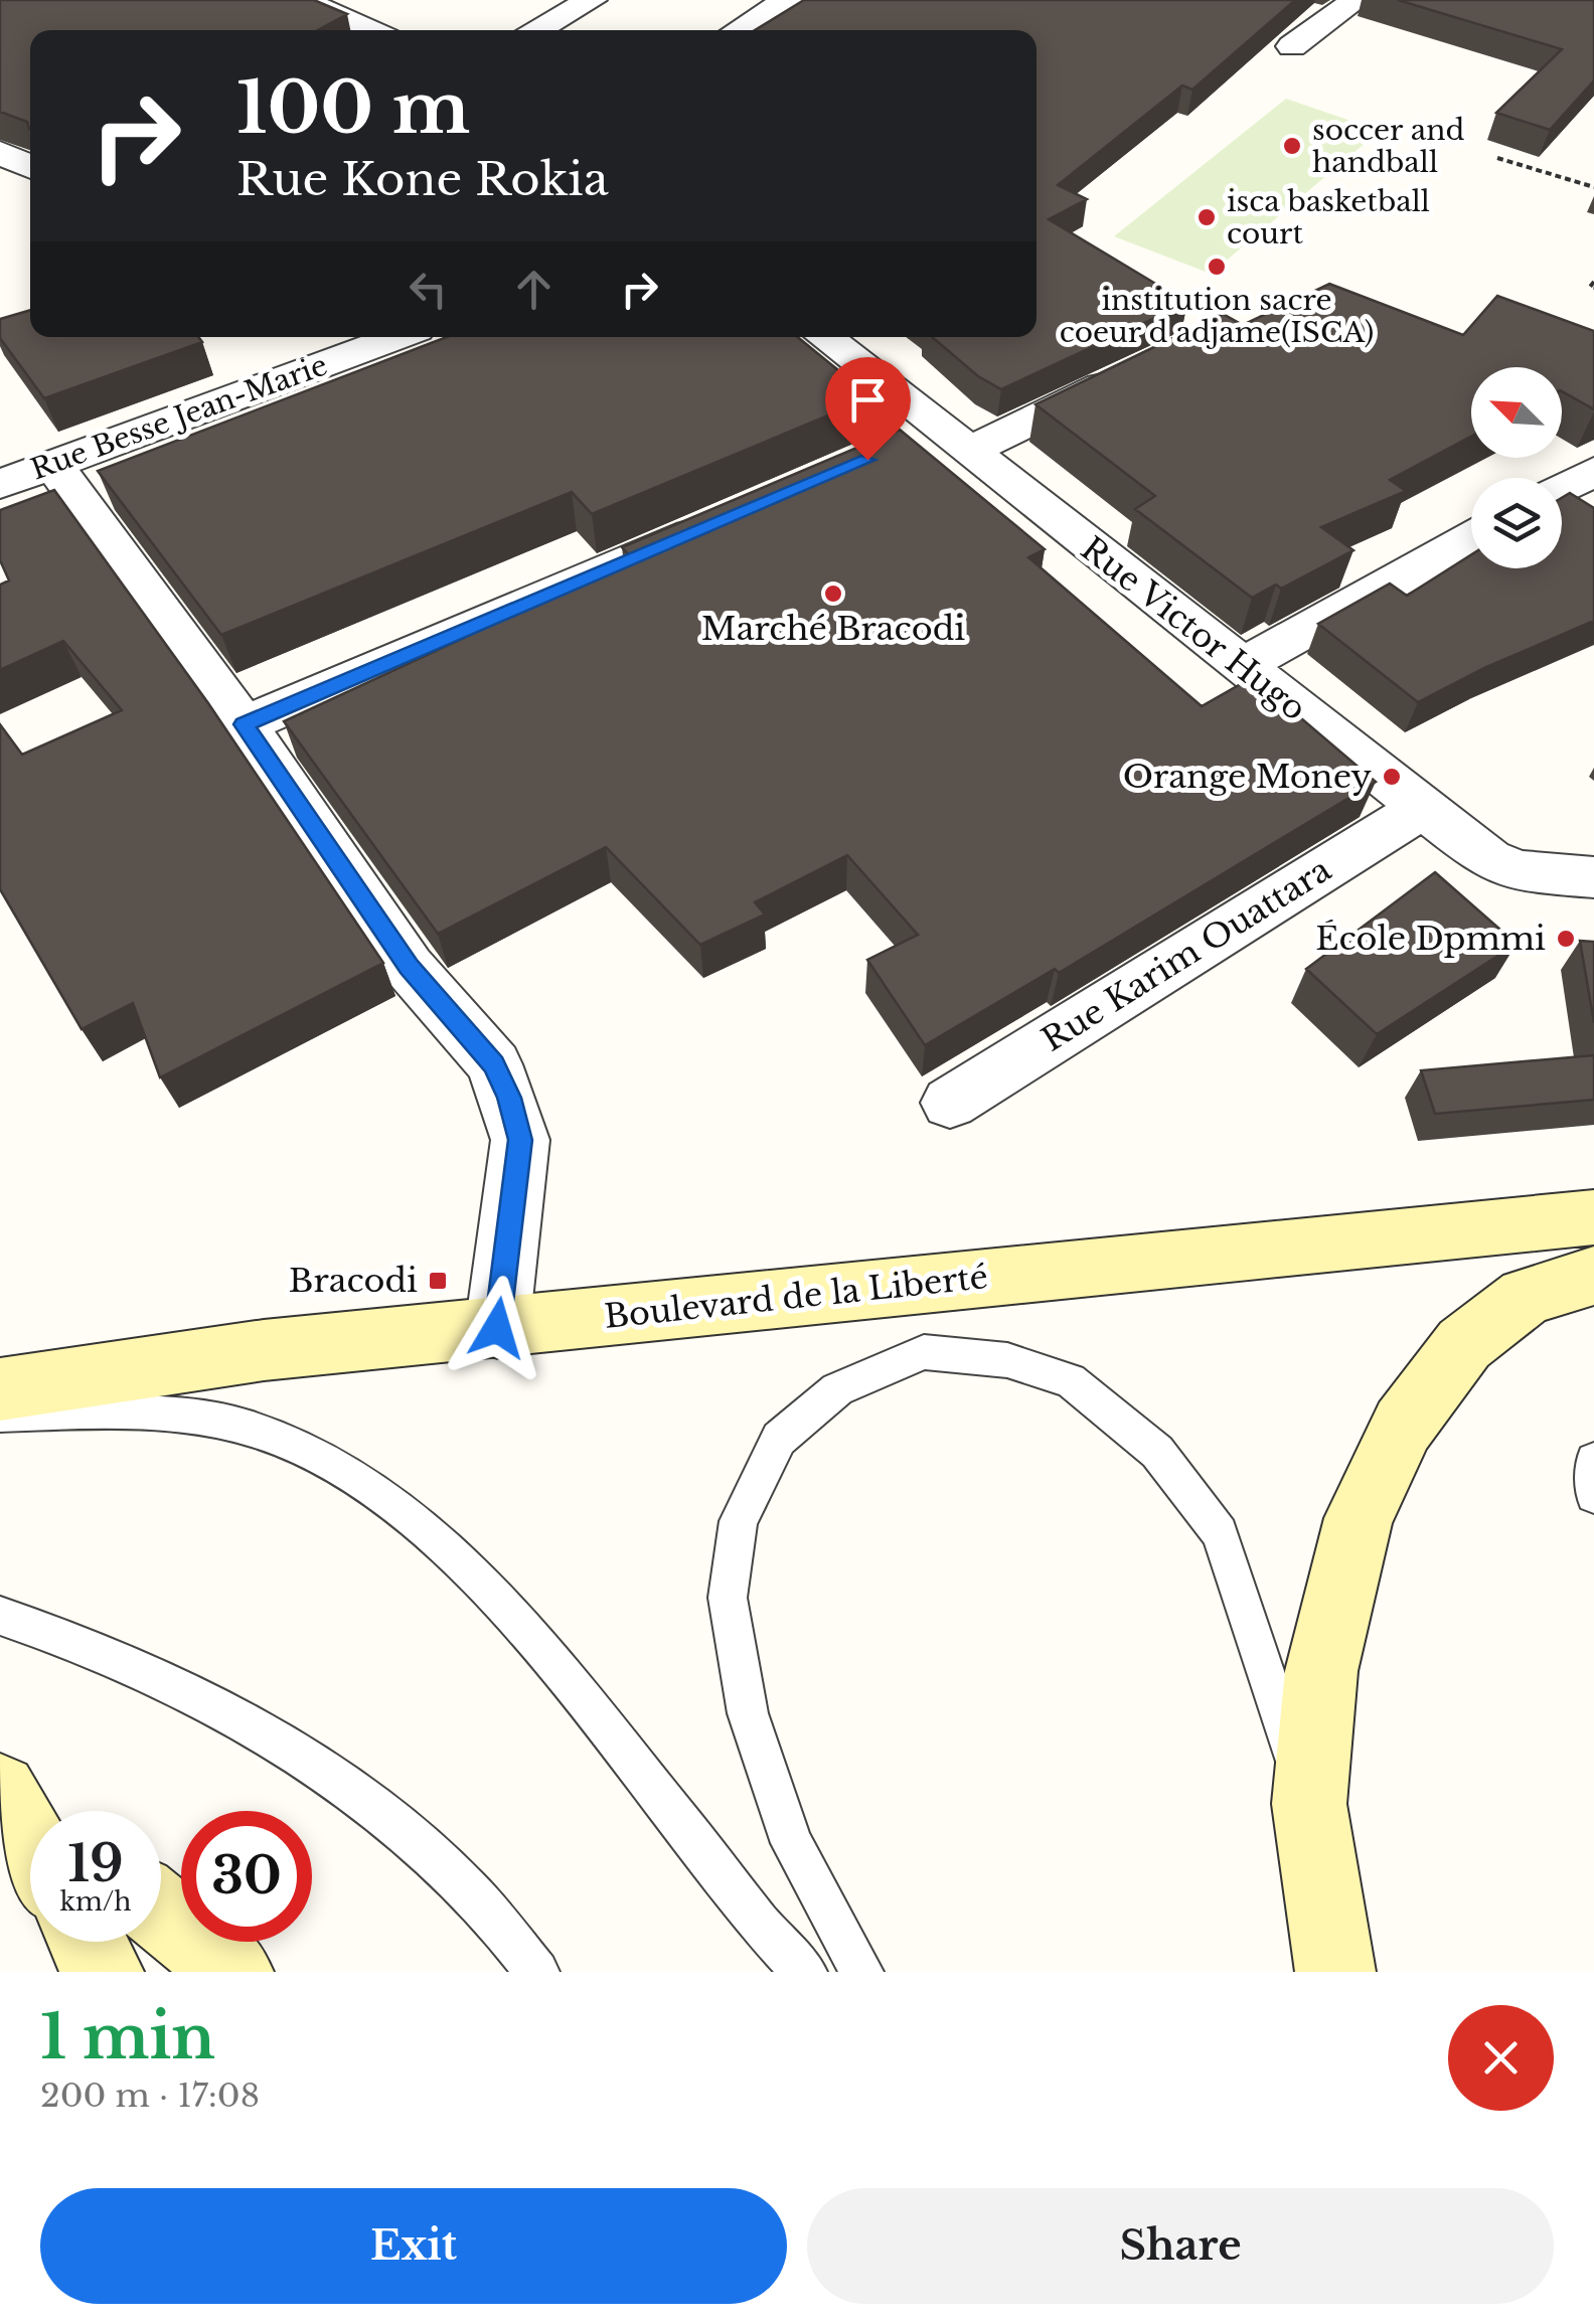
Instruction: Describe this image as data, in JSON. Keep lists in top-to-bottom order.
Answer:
{
  "streets": {
    "main road": ["Boulevard de la Liberté"],
    "street": ["Rue Besse Jean-Marie", "Rue Victor Hugo", "Rue Karim Ouattara"]
  },
  "crossings": [
    ["Rue Victor Hugo", "Rue Karim Ouattara"]
  ],
  "places": {
    "other": [
      "soccer and handball",
      "isca basketball court",
      "institution sacre coeur d adjame(ISCA)",
      "Marché Bracodi",
      "Orange Money",
      "École Dpmmi"
    ],
    "transit": ["Bracodi"]
  },
  "north": "top left",
  "page": {
    "turn": ["100 m", "Rue Kone Rokia"],
    "speed": "19 km/h",
    "limit": "30",
    "heading": ["1 min", "200 m · 17:08"],
    "buttons": ["Exit", "Share"]
  }
}
